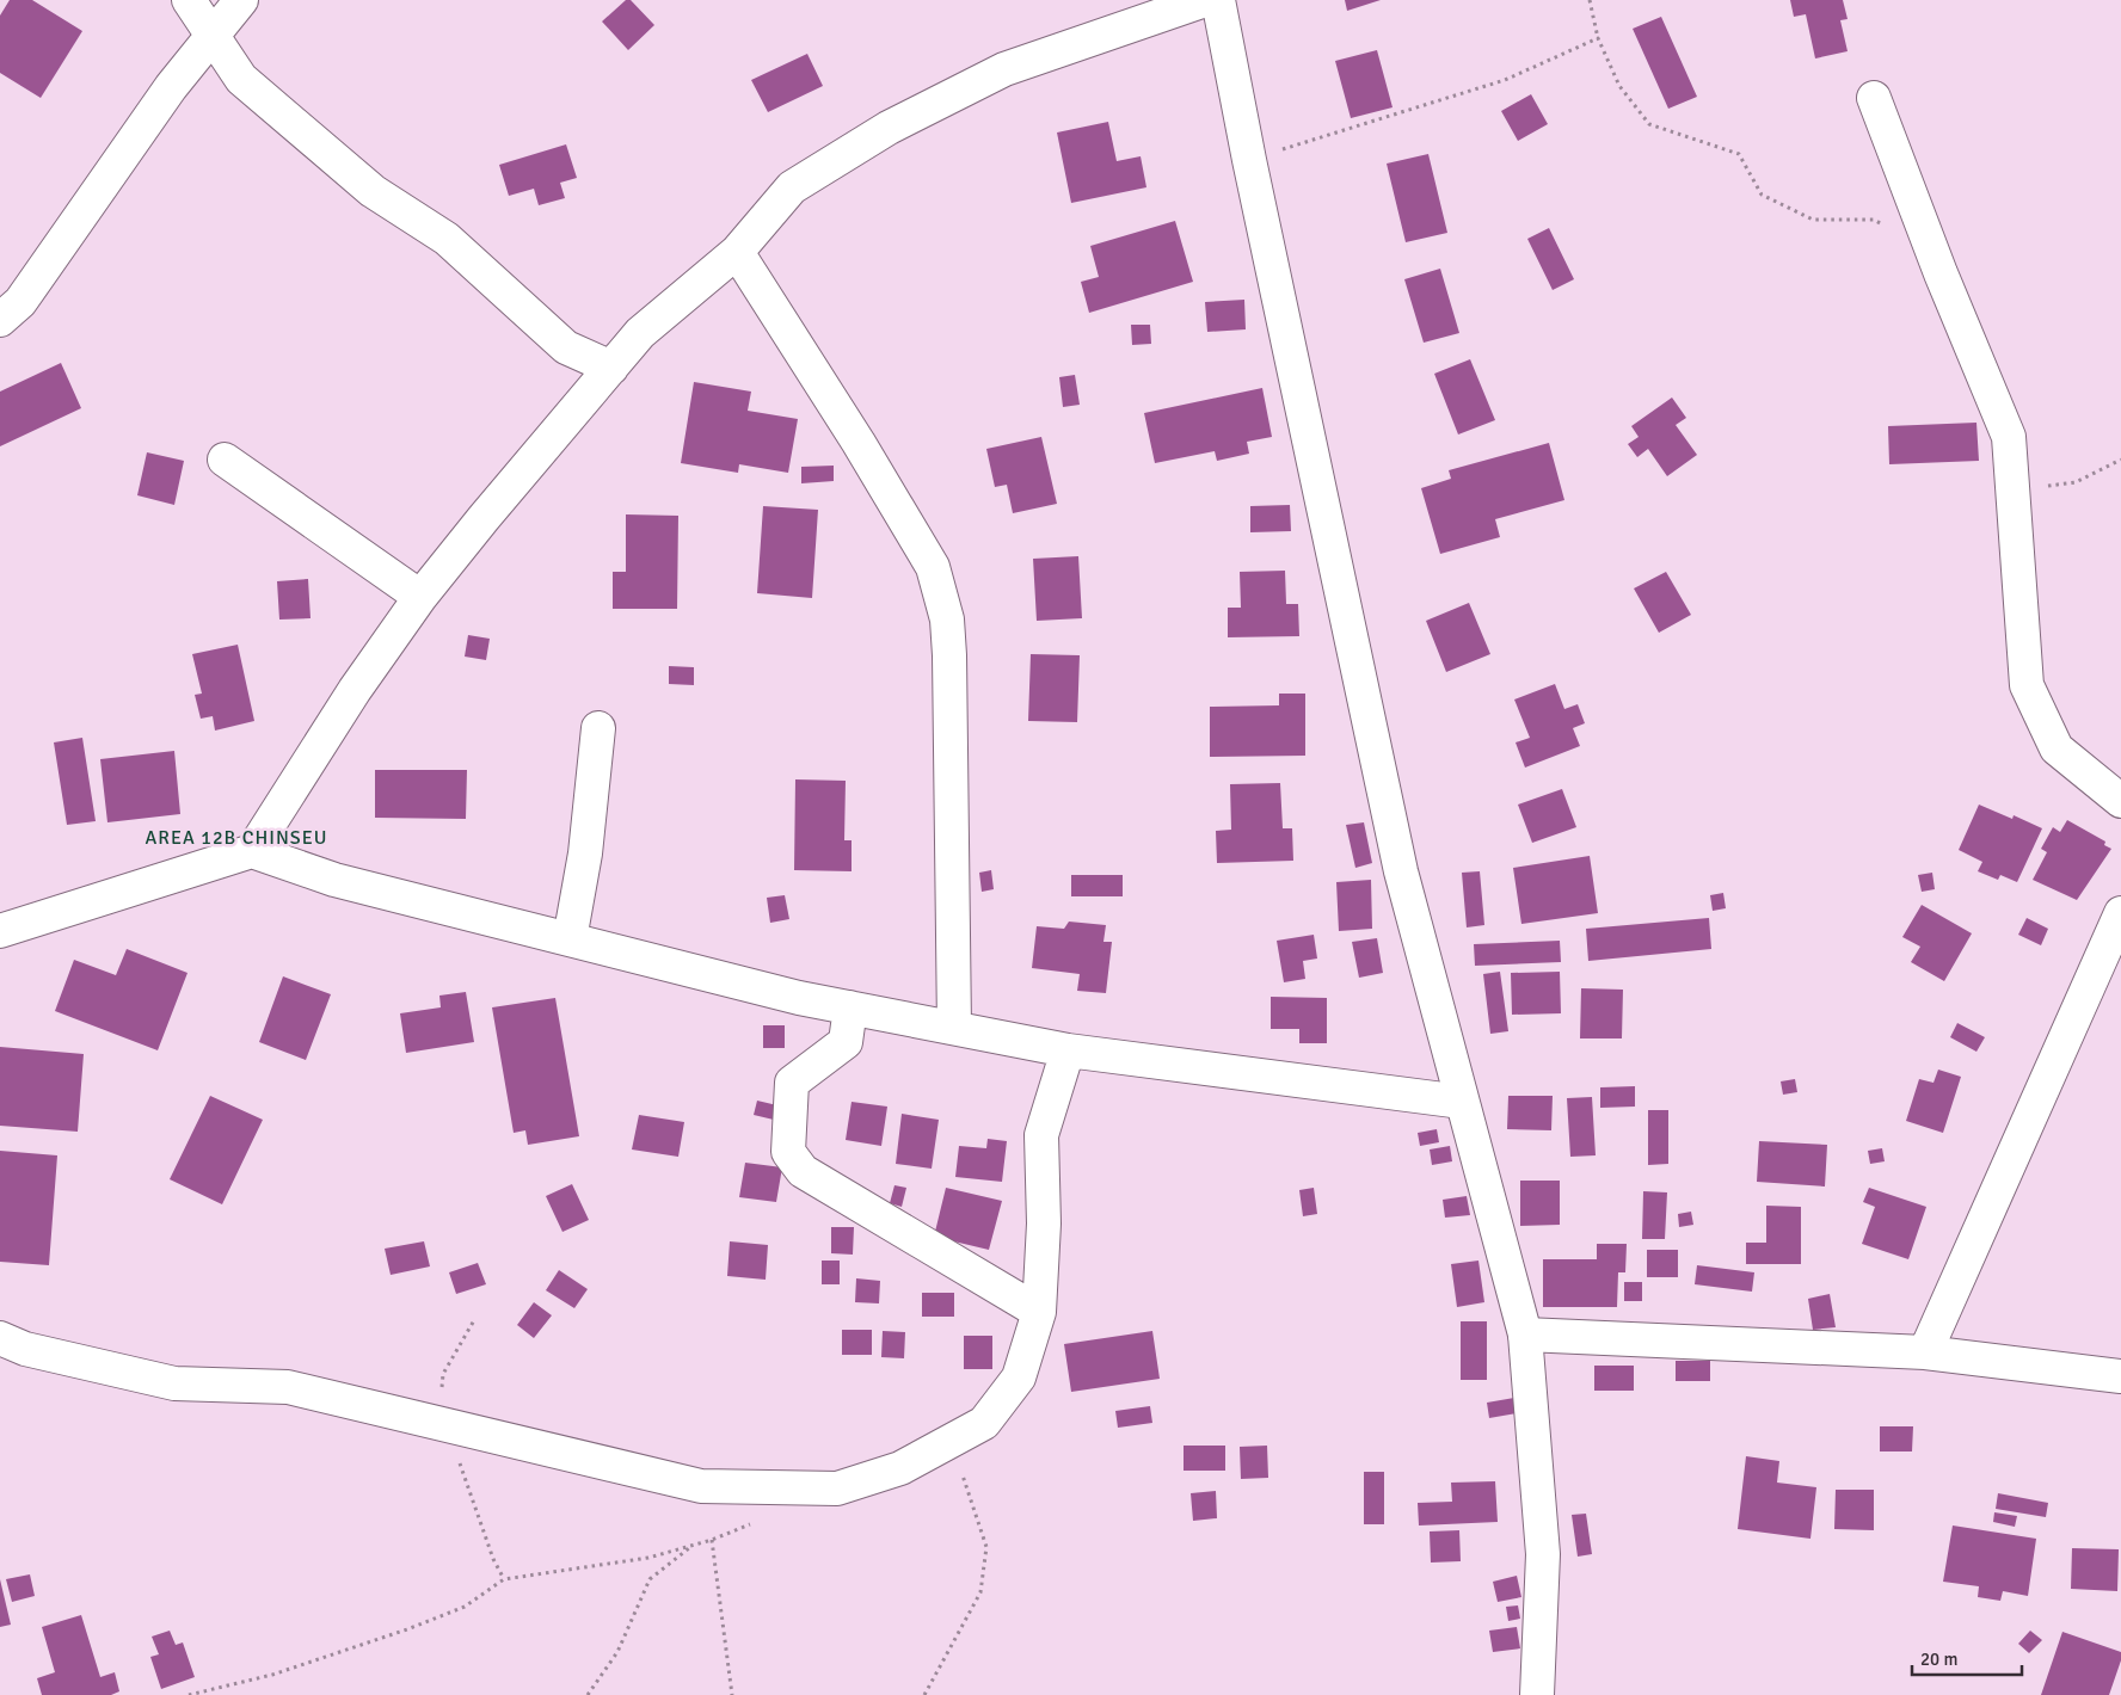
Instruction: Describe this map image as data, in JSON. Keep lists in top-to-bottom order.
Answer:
{
  "districts": ["AREA 12B CHINSEU"],
  "scale_bar": "20 m"
}
